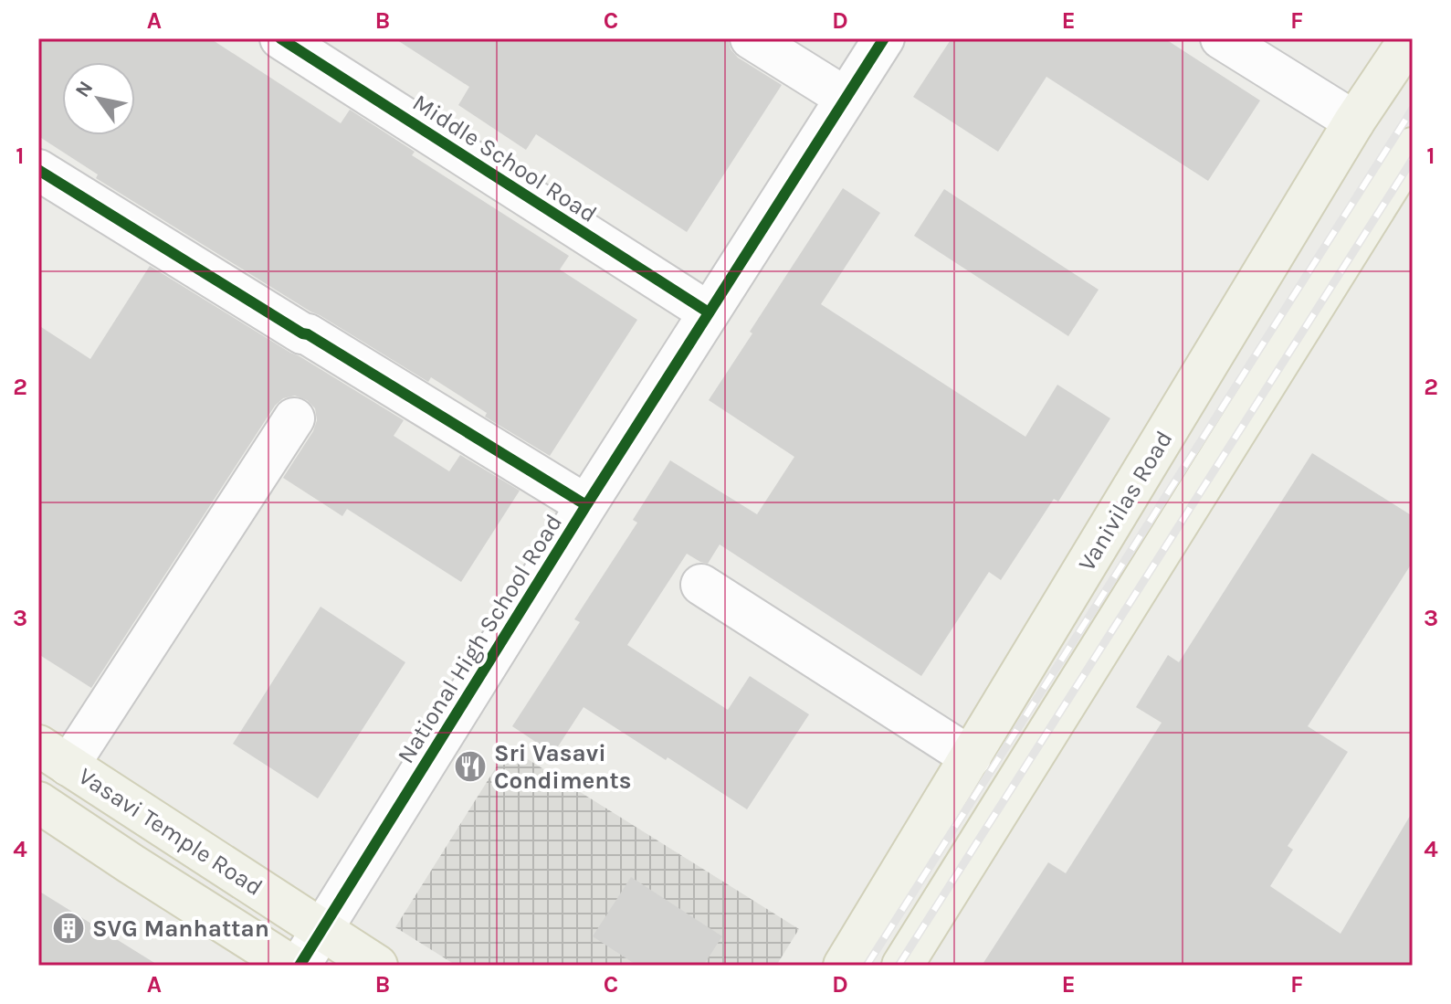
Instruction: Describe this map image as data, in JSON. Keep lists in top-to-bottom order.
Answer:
{
  "streets": {
    "main road": ["Vanivilas Road", "Vasavi Temple Road"],
    "street": ["Middle School Road", "National High School Road"]
  },
  "crossings": [
    ["Middle School Road", "National High School Road"],
    ["National High School Road", "Vasavi Temple Road"]
  ],
  "places": {
    "restaurant": ["Sri Vasavi Condiments"],
    "building": ["SVG Manhattan"]
  },
  "north": "top left",
  "grid": {
    "columns": [
      "A",
      "B",
      "C",
      "D",
      "E",
      "F"
    ],
    "rows": [
      "1",
      "2",
      "3",
      "4"
    ]
  }
}
